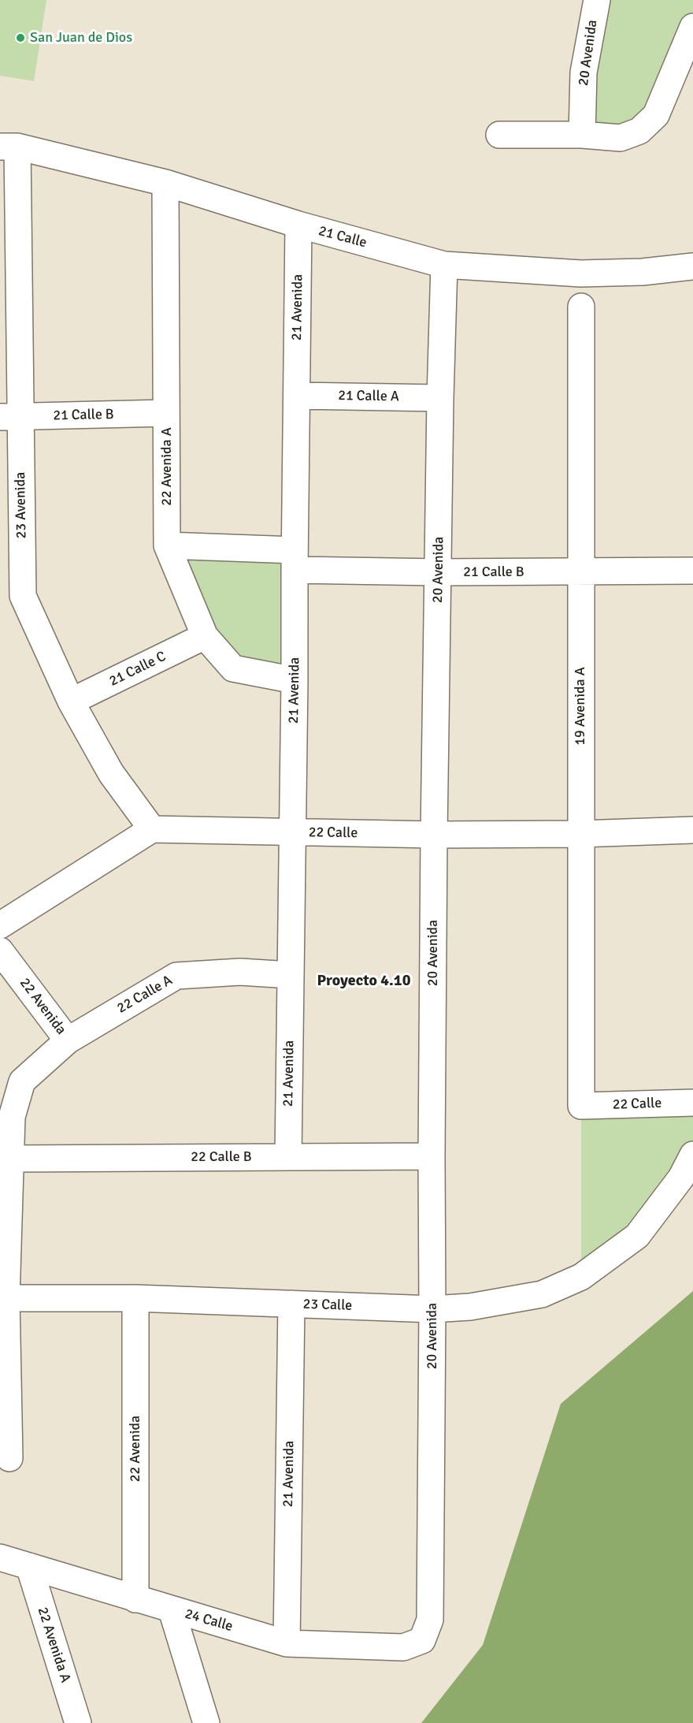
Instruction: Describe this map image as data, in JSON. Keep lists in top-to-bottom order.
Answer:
{
  "streets": {
    "street": [
      "20 Avenida",
      "21 Calle",
      "21 Avenida",
      "21 Calle A",
      "21 Calle B",
      "22 Avenida A",
      "23 Avenida",
      "21 Calle C",
      "19 Avenida A",
      "22 Calle",
      "22 Calle A",
      "22 Avenida",
      "22 Calle B",
      "23 Calle",
      "24 Calle"
    ]
  },
  "crossings": [
    ["20 Avenida", "21 Calle"],
    ["20 Avenida", "21 Calle A"],
    ["20 Avenida", "21 Calle B"],
    ["20 Avenida", "22 Calle"],
    ["20 Avenida", "22 Calle B"],
    ["20 Avenida", "23 Calle"],
    ["20 Avenida", "24 Calle"],
    ["21 Calle", "21 Avenida"],
    ["21 Calle", "22 Avenida A"],
    ["21 Calle", "23 Avenida"],
    ["21 Avenida", "21 Calle A"],
    ["21 Avenida", "21 Calle B"],
    ["21 Avenida", "22 Avenida A"],
    ["21 Avenida", "22 Calle"],
    ["21 Avenida", "22 Calle A"],
    ["21 Avenida", "22 Calle B"],
    ["21 Avenida", "23 Calle"],
    ["21 Avenida", "24 Calle"],
    ["21 Calle B", "22 Avenida A"],
    ["21 Calle B", "23 Avenida"],
    ["21 Calle B", "19 Avenida A"],
    ["22 Avenida A", "21 Calle C"],
    ["22 Avenida A", "24 Calle"],
    ["23 Avenida", "21 Calle C"],
    ["23 Avenida", "22 Calle"],
    ["19 Avenida A", "22 Calle"],
    ["22 Calle A", "22 Avenida"],
    ["22 Calle A", "22 Calle B"],
    ["22 Avenida", "23 Calle"],
    ["22 Avenida", "24 Calle"]
  ],
  "districts": ["Proyecto 4.10"],
  "places": ["San Juan de Dios"]
}
